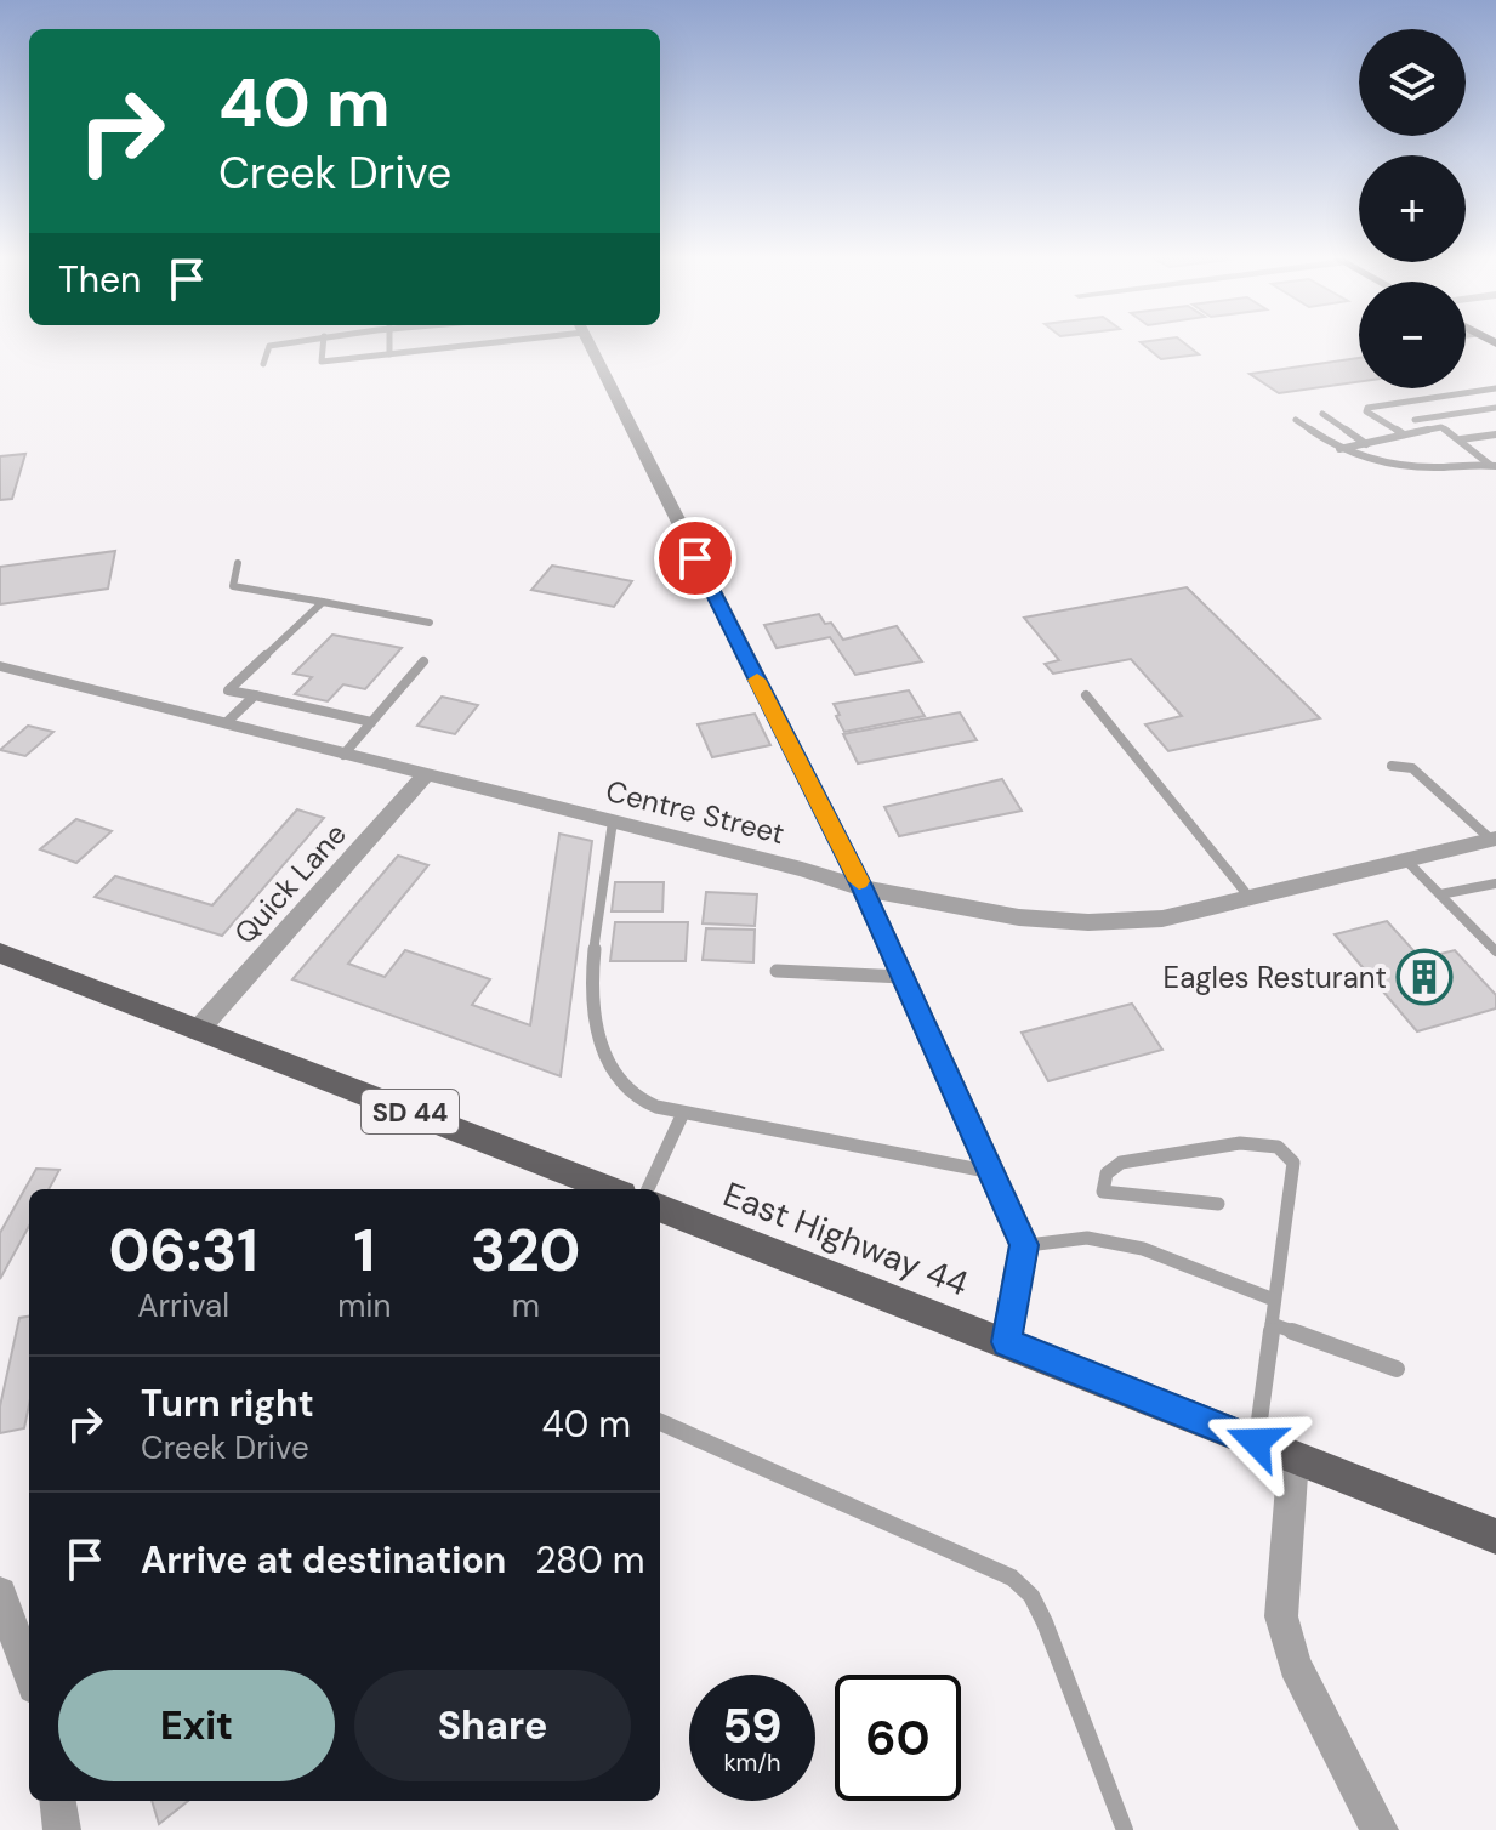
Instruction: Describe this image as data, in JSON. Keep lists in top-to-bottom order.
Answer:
{
  "streets": {
    "main road": ["SD 44", "East Highway 44"],
    "street": ["Centre Street", "Quick Lane"]
  },
  "crossings": [
    ["Centre Street", "Quick Lane"],
    ["Quick Lane", "SD 44"]
  ],
  "places": {
    "building": ["Eagles Resturant"]
  },
  "page": {
    "map_buttons": ["+", "−"],
    "turn": ["40 m", "Creek Drive"],
    "then": "Then",
    "eta": [
      "06:31",
      "Arrival",
      "1",
      "min",
      "320",
      "m"
    ],
    "list": [
      {
        "name": "Turn right",
        "note": "Creek Drive",
        "value": "40 m"
      },
      {
        "name": "Arrive at destination",
        "value": "280 m"
      }
    ],
    "buttons": ["Exit", "Share"],
    "speed": "59 km/h",
    "limit": "60"
  }
}
